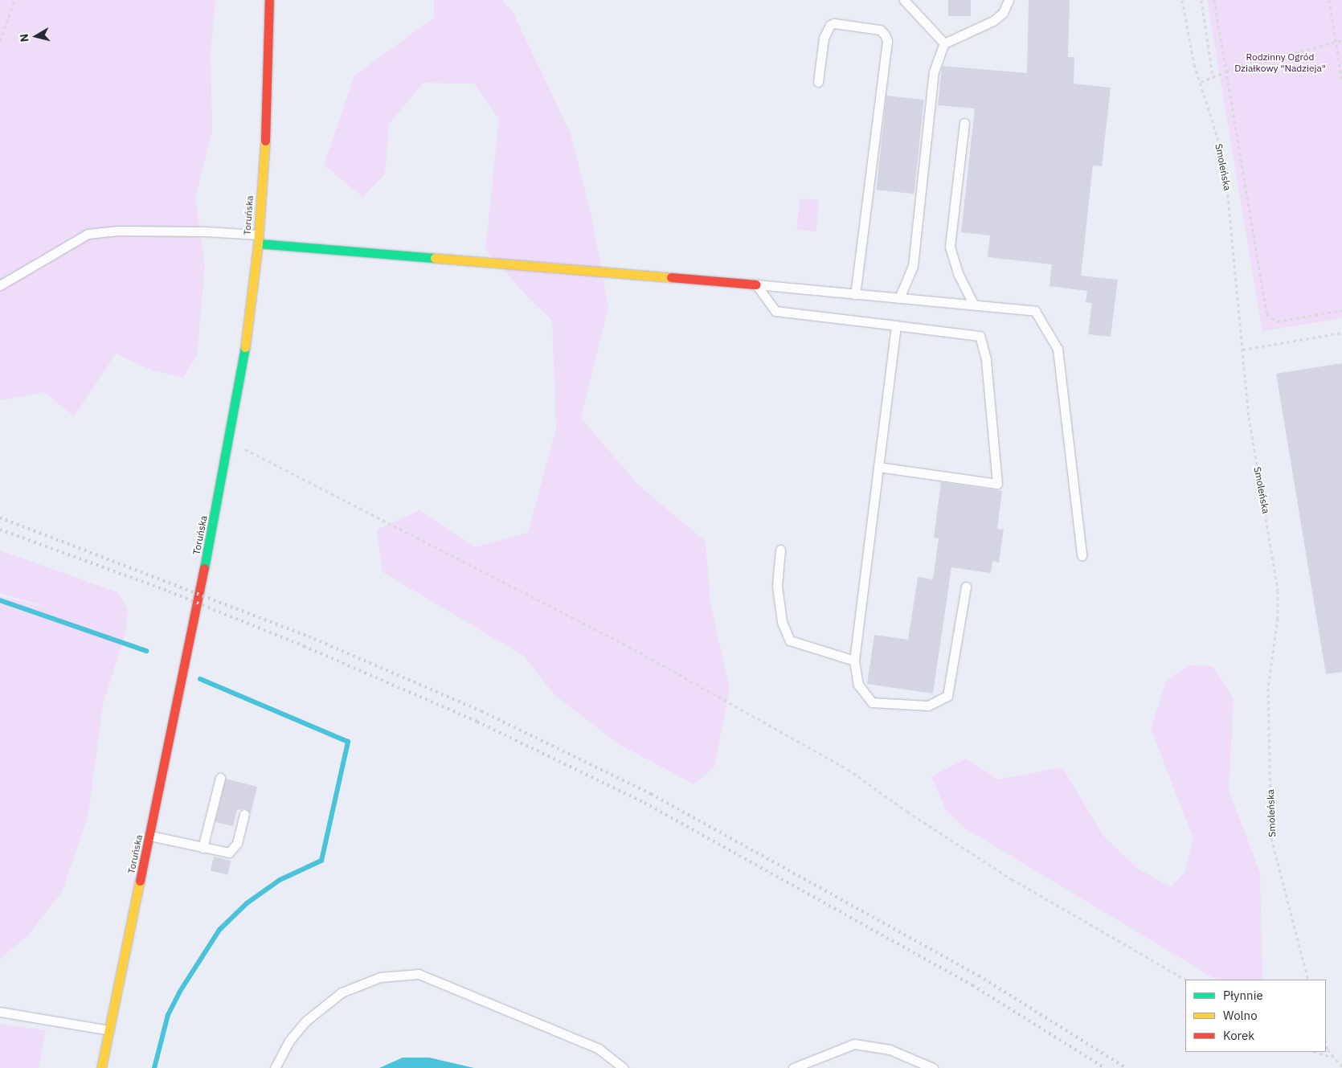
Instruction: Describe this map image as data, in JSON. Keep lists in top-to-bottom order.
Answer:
{
  "streets": {
    "street": ["Toruńska"],
    "path": ["Smoleńska"]
  },
  "parks": ["Rodzinny Ogród Działkowy \"Nadzieja\""],
  "legend": ["Płynnie", "Wolno", "Korek"],
  "north": "left"
}
